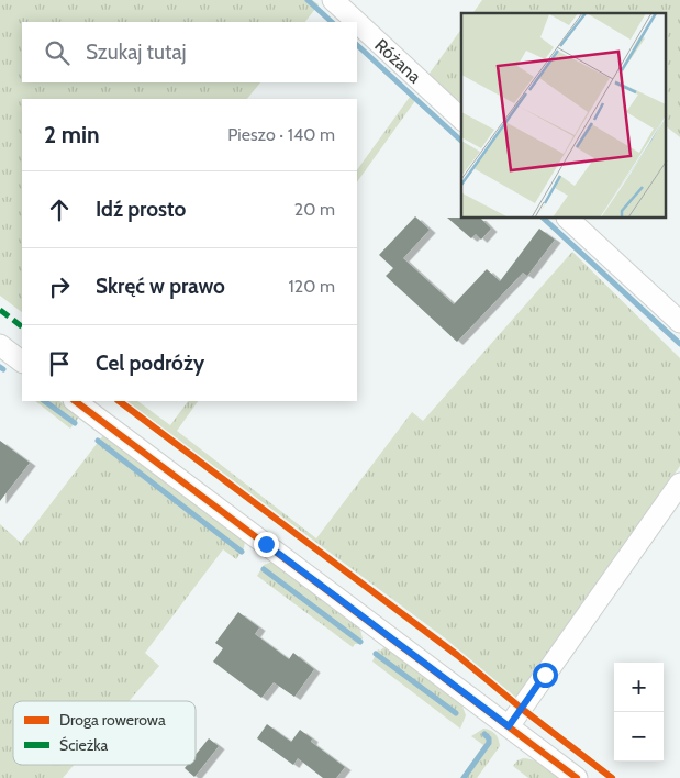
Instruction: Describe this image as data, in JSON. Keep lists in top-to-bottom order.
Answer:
{
  "streets": {
    "street": ["Różana"]
  },
  "legend": ["Droga rowerowa", "Ścieżka"],
  "page": {
    "search": "Szukaj tutaj",
    "heading": ["2 min", "Pieszo · 140 m"],
    "list": [
      ["Idź prosto", "20 m"],
      ["Skręć w prawo", "120 m"],
      "Cel podróży"
    ],
    "map_buttons": ["+", "−"]
  }
}
